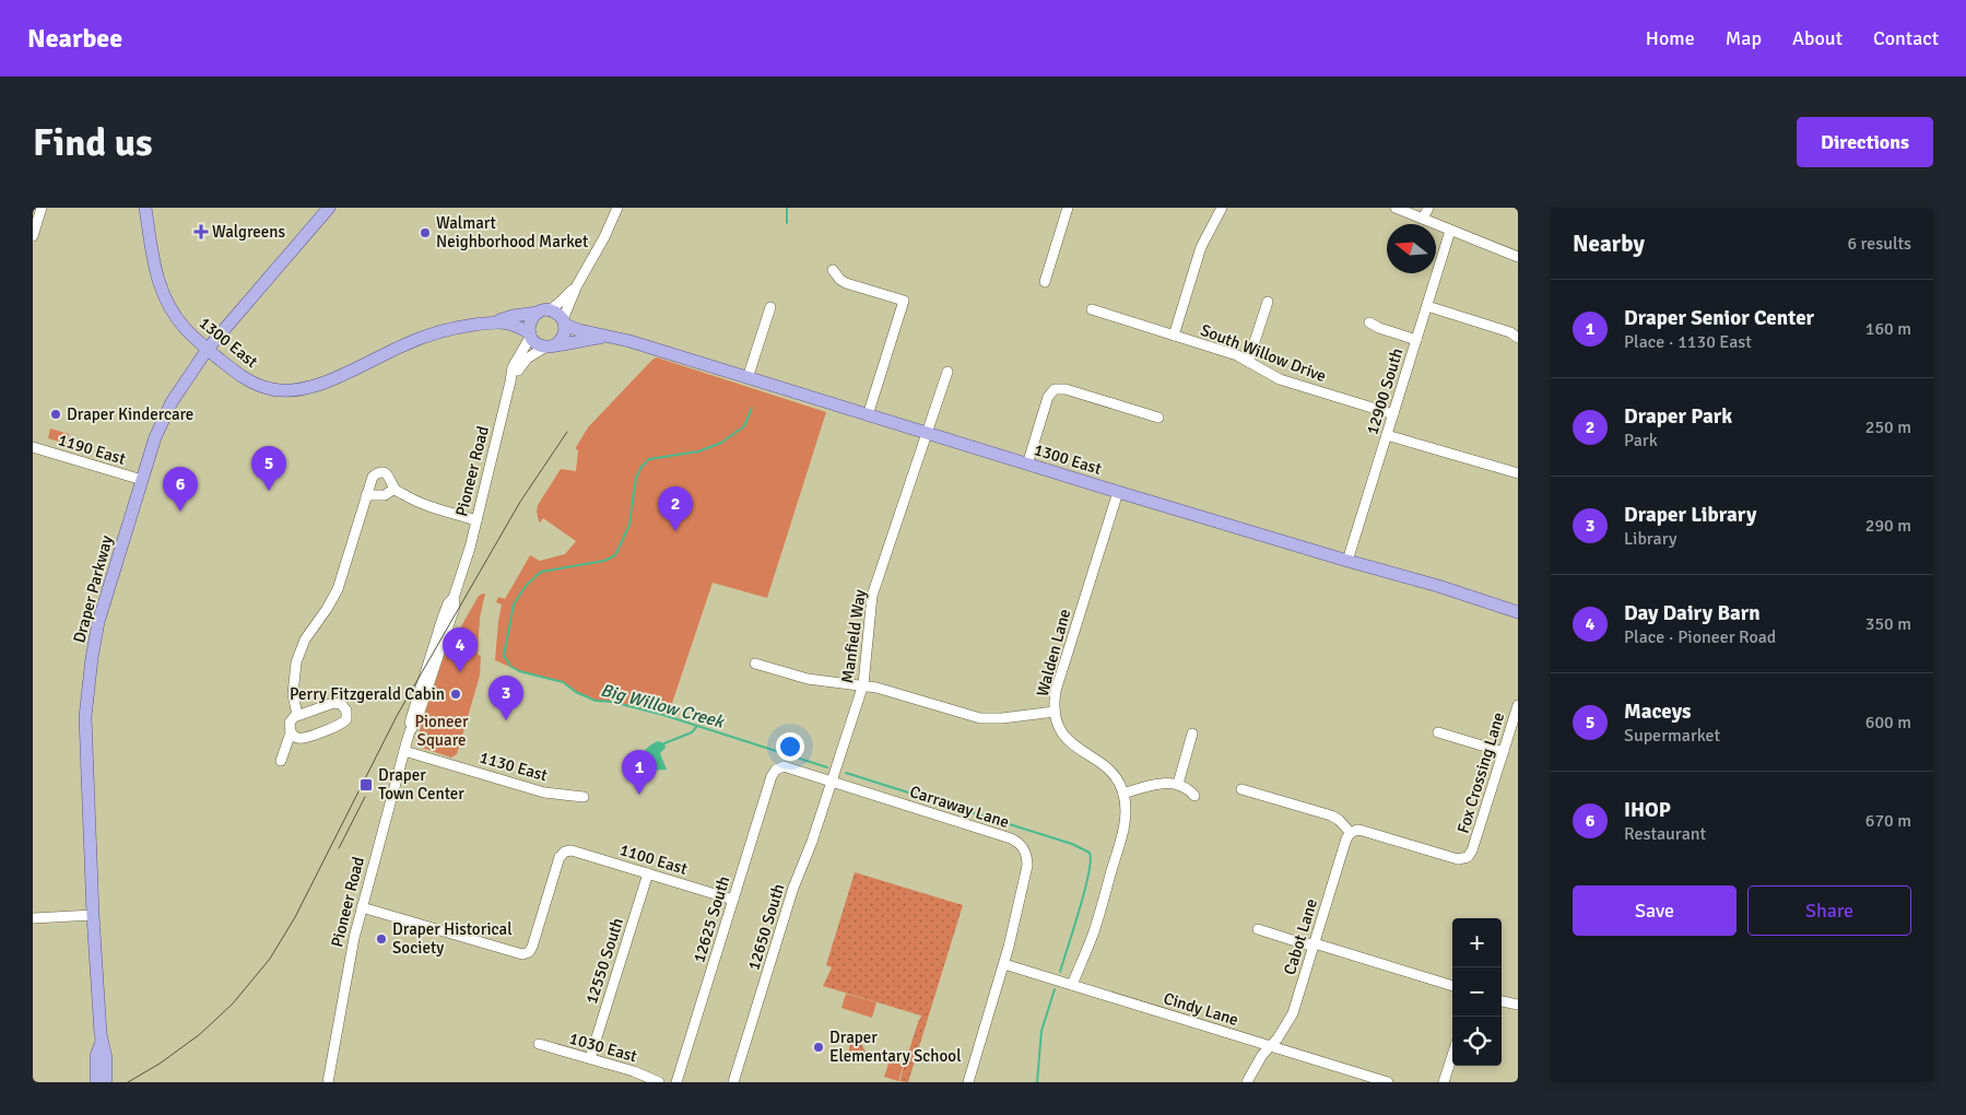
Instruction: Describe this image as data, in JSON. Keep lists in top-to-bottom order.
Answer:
{
  "streets": {
    "main road": ["1300 East", "Draper Parkway"],
    "street": [
      "South Willow Drive",
      "12900 South",
      "1190 East",
      "Pioneer Road",
      "Manfield Way",
      "Walden Lane",
      "1130 East",
      "Fox Crossing Lane",
      "Carraway Lane",
      "1100 East",
      "12625 South",
      "12650 South",
      "Cabot Lane",
      "12550 South",
      "Cindy Lane",
      "1030 East"
    ]
  },
  "crossings": [
    ["1300 East", "12900 South"],
    ["1300 East", "Pioneer Road"],
    ["1300 East", "Draper Parkway"],
    ["1300 East", "Manfield Way"],
    ["1300 East", "Walden Lane"],
    ["South Willow Drive", "12900 South"],
    ["1190 East", "Draper Parkway"],
    ["Pioneer Road", "1130 East"],
    ["Pioneer Road", "1100 East"],
    ["Manfield Way", "Carraway Lane"],
    ["Manfield Way", "12650 South"],
    ["Walden Lane", "Cindy Lane"],
    ["Fox Crossing Lane", "Cabot Lane"],
    ["Carraway Lane", "12625 South"],
    ["Carraway Lane", "12650 South"],
    ["Carraway Lane", "Cindy Lane"],
    ["1100 East", "12625 South"],
    ["1100 East", "12550 South"],
    ["Cabot Lane", "Cindy Lane"],
    ["12550 South", "1030 East"]
  ],
  "water": ["Big Willow Creek"],
  "parks": ["Pioneer Square"],
  "places": {
    "health": ["Walgreens"],
    "other": [
      "Walmart Neighborhood Market",
      "Draper Kindercare",
      "Perry Fitzgerald Cabin",
      "Draper Historical Society",
      "Draper Elementary School"
    ],
    "transit": ["Draper Town Center"]
  },
  "north": "left",
  "page": {
    "header": "Nearbee",
    "nav": [
      "Home",
      "Map",
      "About",
      "Contact"
    ],
    "buttons": [
      "Directions",
      ["Save", "Share"]
    ],
    "title": "Find us",
    "heading": ["Nearby", "6 results"],
    "list": [
      {
        "mark": "1",
        "name": "Draper Senior Center",
        "note": "Place · 1130 East",
        "value": "160 m"
      },
      {
        "mark": "2",
        "name": "Draper Park",
        "note": "Park",
        "value": "250 m"
      },
      {
        "mark": "3",
        "name": "Draper Library",
        "note": "Library",
        "value": "290 m"
      },
      {
        "mark": "4",
        "name": "Day Dairy Barn",
        "note": "Place · Pioneer Road",
        "value": "350 m"
      },
      {
        "mark": "5",
        "name": "Maceys",
        "note": "Supermarket",
        "value": "600 m"
      },
      {
        "mark": "6",
        "name": "IHOP",
        "note": "Restaurant",
        "value": "670 m"
      }
    ],
    "pins": [
      "5",
      "6",
      "2",
      "4",
      "3",
      "1"
    ],
    "map_buttons": ["+", "−"]
  }
}
